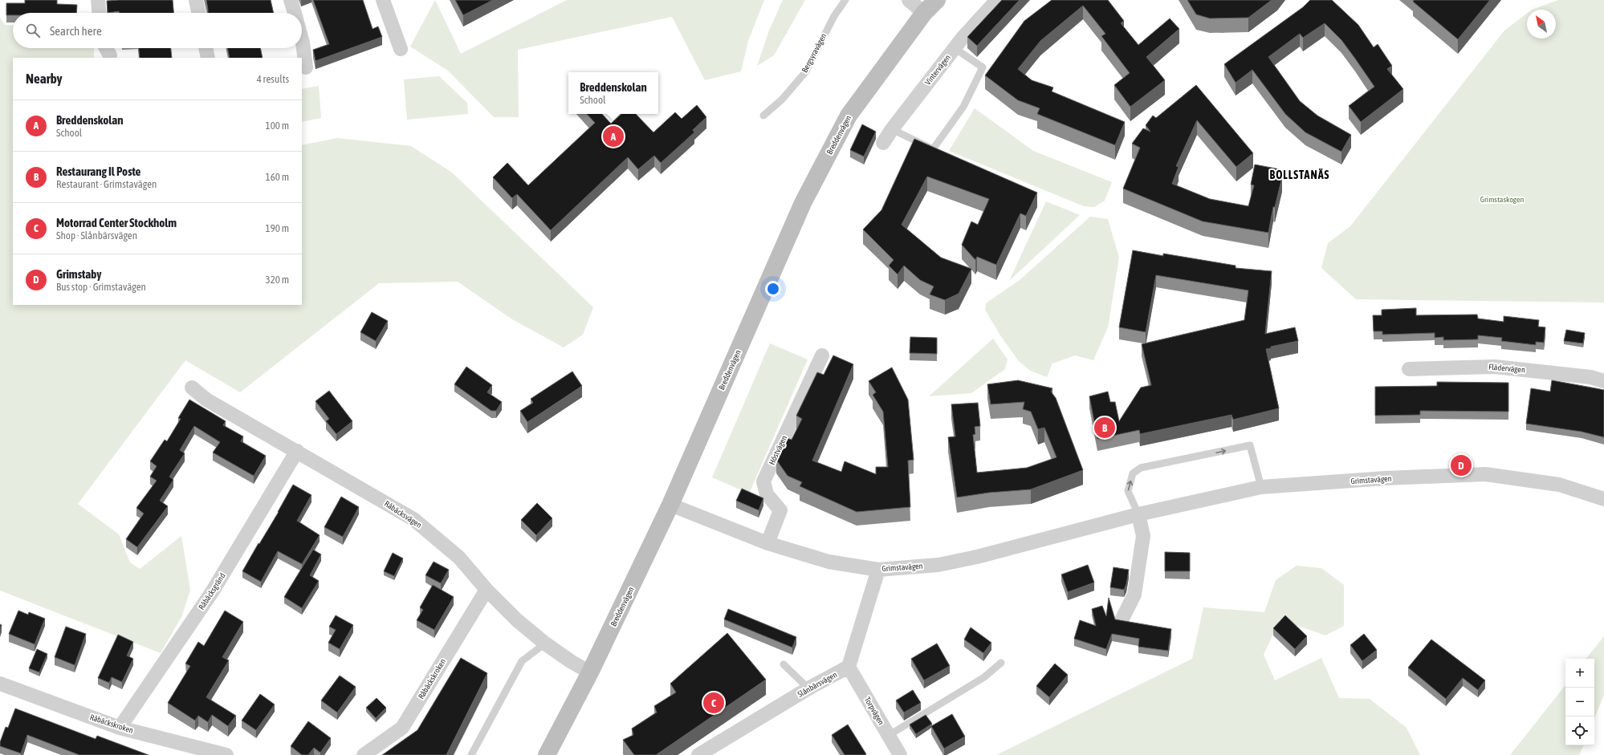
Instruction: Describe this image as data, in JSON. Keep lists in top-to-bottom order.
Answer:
{
  "streets": {
    "street": [
      "Vintervägen",
      "Breddenvägen",
      "Flädervägen",
      "Höstvägen",
      "Grimstavägen",
      "Råbäcksvägen",
      "Råbäcksgränd",
      "Råbäckskroken",
      "Slånbärsvägen",
      "Torpvägen"
    ],
    "lane": ["Bergsyravägen"]
  },
  "crossings": [
    ["Breddenvägen", "Grimstavägen"],
    ["Breddenvägen", "Råbäcksvägen"],
    ["Höstvägen", "Grimstavägen"],
    ["Råbäcksvägen", "Råbäcksgränd"],
    ["Råbäcksvägen", "Råbäckskroken"],
    ["Råbäcksgränd", "Råbäckskroken"],
    ["Slånbärsvägen", "Torpvägen"]
  ],
  "districts": ["BOLLSTANÄS"],
  "parks": ["Grimstaskogen"],
  "north": "top left",
  "page": {
    "search": "Search here",
    "heading": ["Nearby", "4 results"],
    "popup": ["Breddenskolan", "School"],
    "list": [
      {
        "mark": "A",
        "name": "Breddenskolan",
        "note": "School",
        "value": "100 m"
      },
      {
        "mark": "B",
        "name": "Restaurang Il Poste",
        "note": "Restaurant · Grimstavägen",
        "value": "160 m"
      },
      {
        "mark": "C",
        "name": "Motorrad Center Stockholm",
        "note": "Shop · Slånbärsvägen",
        "value": "190 m"
      },
      {
        "mark": "D",
        "name": "Grimstaby",
        "note": "Bus stop · Grimstavägen",
        "value": "320 m"
      }
    ],
    "pins": [
      "A",
      "B",
      "D",
      "C"
    ],
    "map_buttons": ["+", "−"]
  }
}
